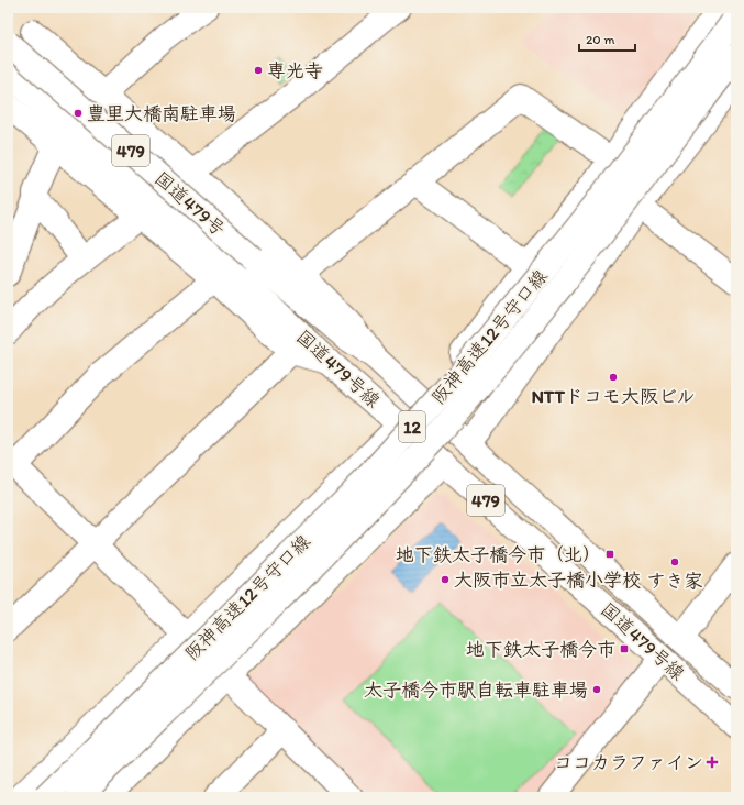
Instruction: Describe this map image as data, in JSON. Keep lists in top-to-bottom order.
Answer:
{
  "streets": {
    "main road": [
      "479",
      "国道479号",
      "阪神高速12号守口線",
      "国道479号線",
      "12"
    ]
  },
  "crossings": [
    ["国道479号", "国道479号線"]
  ],
  "places": {
    "other": [
      "専光寺",
      "豊里大橋南駐車場",
      "NTTドコモ大阪ビル",
      "すき家",
      "大阪市立太子橋小学校",
      "太子橋今市駅自転車駐車場"
    ],
    "transit": ["地下鉄太子橋今市（北）", "地下鉄太子橋今市"],
    "health": ["ココカラファイン"]
  },
  "scale_bar": "20 m"
}
